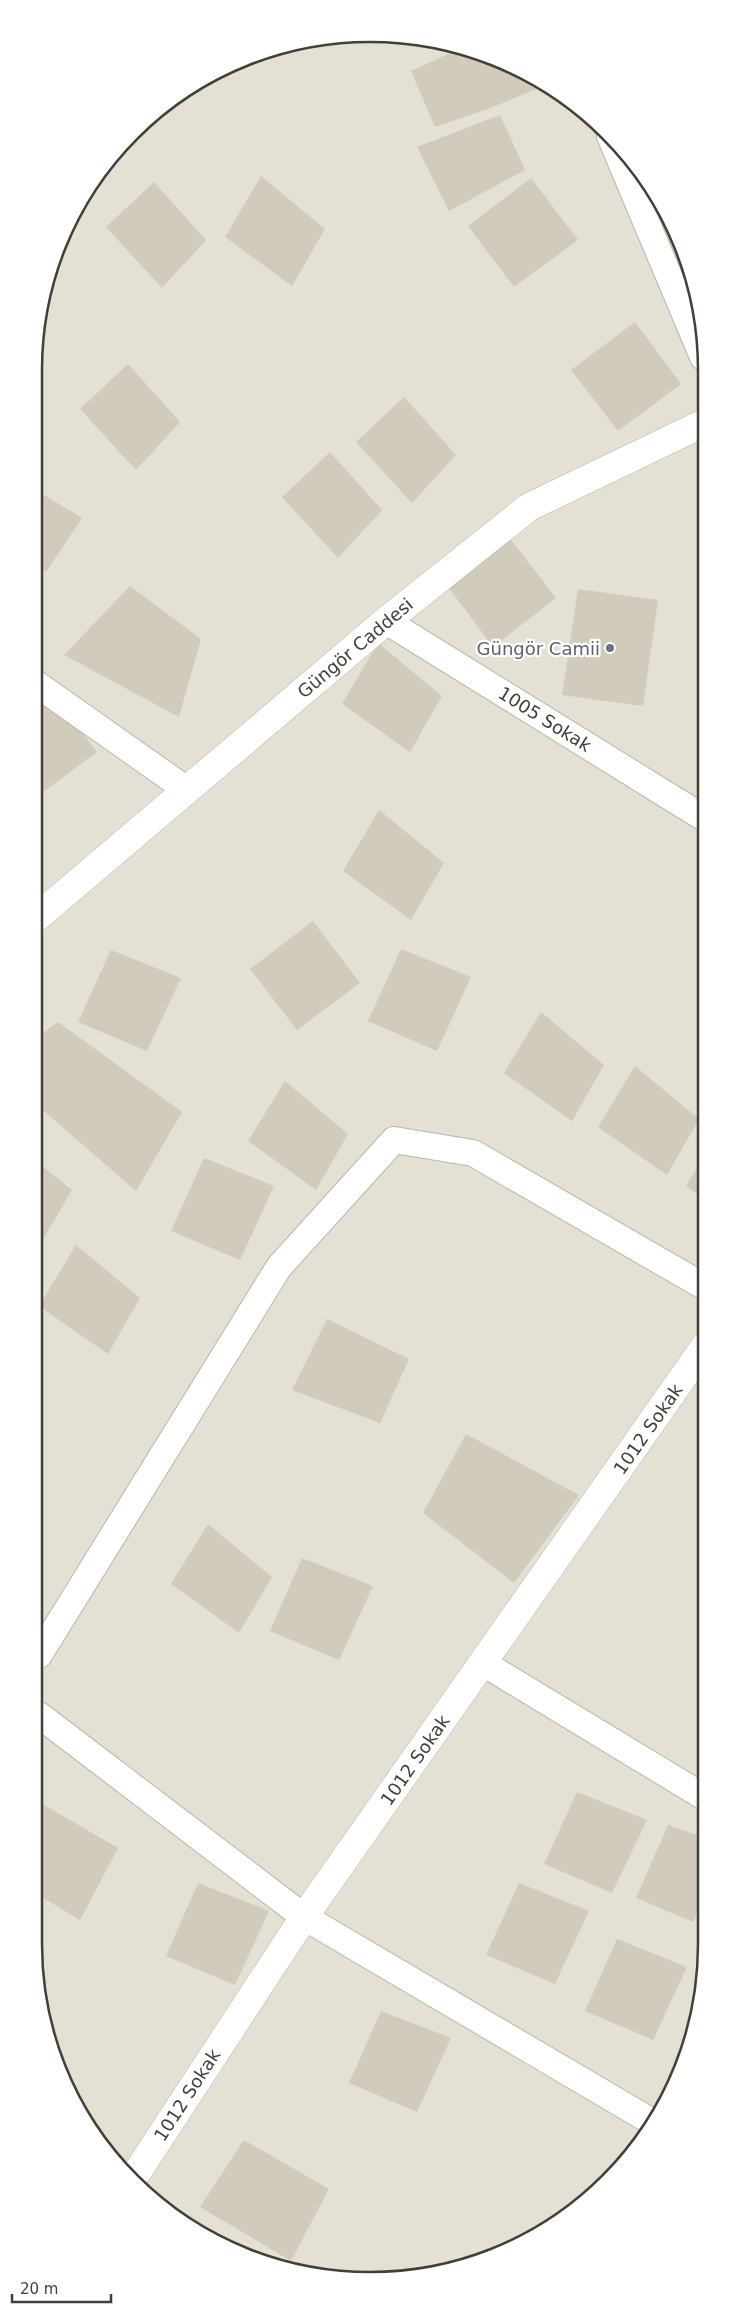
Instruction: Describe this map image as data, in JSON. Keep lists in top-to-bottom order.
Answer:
{
  "streets": {
    "street": ["Güngör Caddesi", "1005 Sokak", "1012 Sokak"]
  },
  "crossings": [
    ["Güngör Caddesi", "1005 Sokak"]
  ],
  "places": ["Güngör Camii"],
  "scale_bar": "20 m"
}
